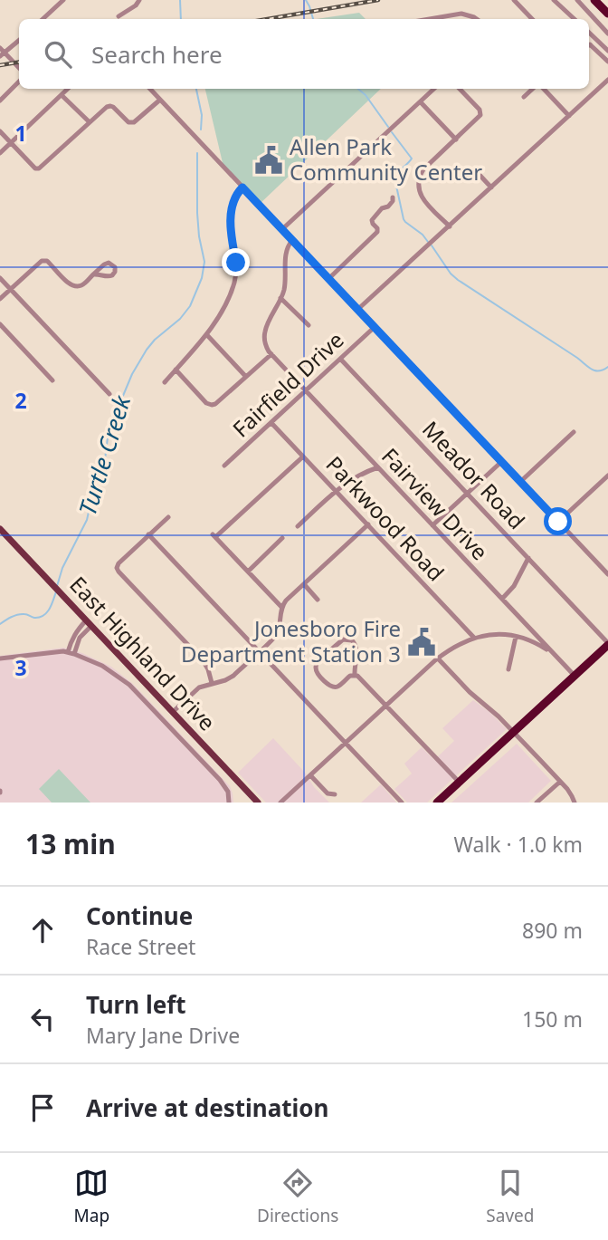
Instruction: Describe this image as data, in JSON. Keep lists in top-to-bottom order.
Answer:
{
  "streets": {
    "main road": ["East Highland Drive"],
    "street": [
      "Fairfield Drive",
      "Meador Road",
      "Fairview Drive",
      "Parkwood Road"
    ]
  },
  "crossings": [
    ["Fairfield Drive", "Meador Road"],
    ["Fairfield Drive", "Fairview Drive"],
    ["Fairfield Drive", "Parkwood Road"]
  ],
  "water": ["Turtle Creek"],
  "places": {
    "public building": ["Allen Park Community Center", "Jonesboro Fire Department Station 3"]
  },
  "page": {
    "search": "Search here",
    "heading": ["13 min", "Walk · 1.0 km"],
    "list": [
      ["Continue", "Race Street", "890 m"],
      ["Turn left", "Mary Jane Drive", "150 m"],
      "Arrive at destination"
    ],
    "nav": ["Map", "Directions", "Saved"]
  },
  "grid": {
    "rows": ["1", "2", "3"]
  }
}
